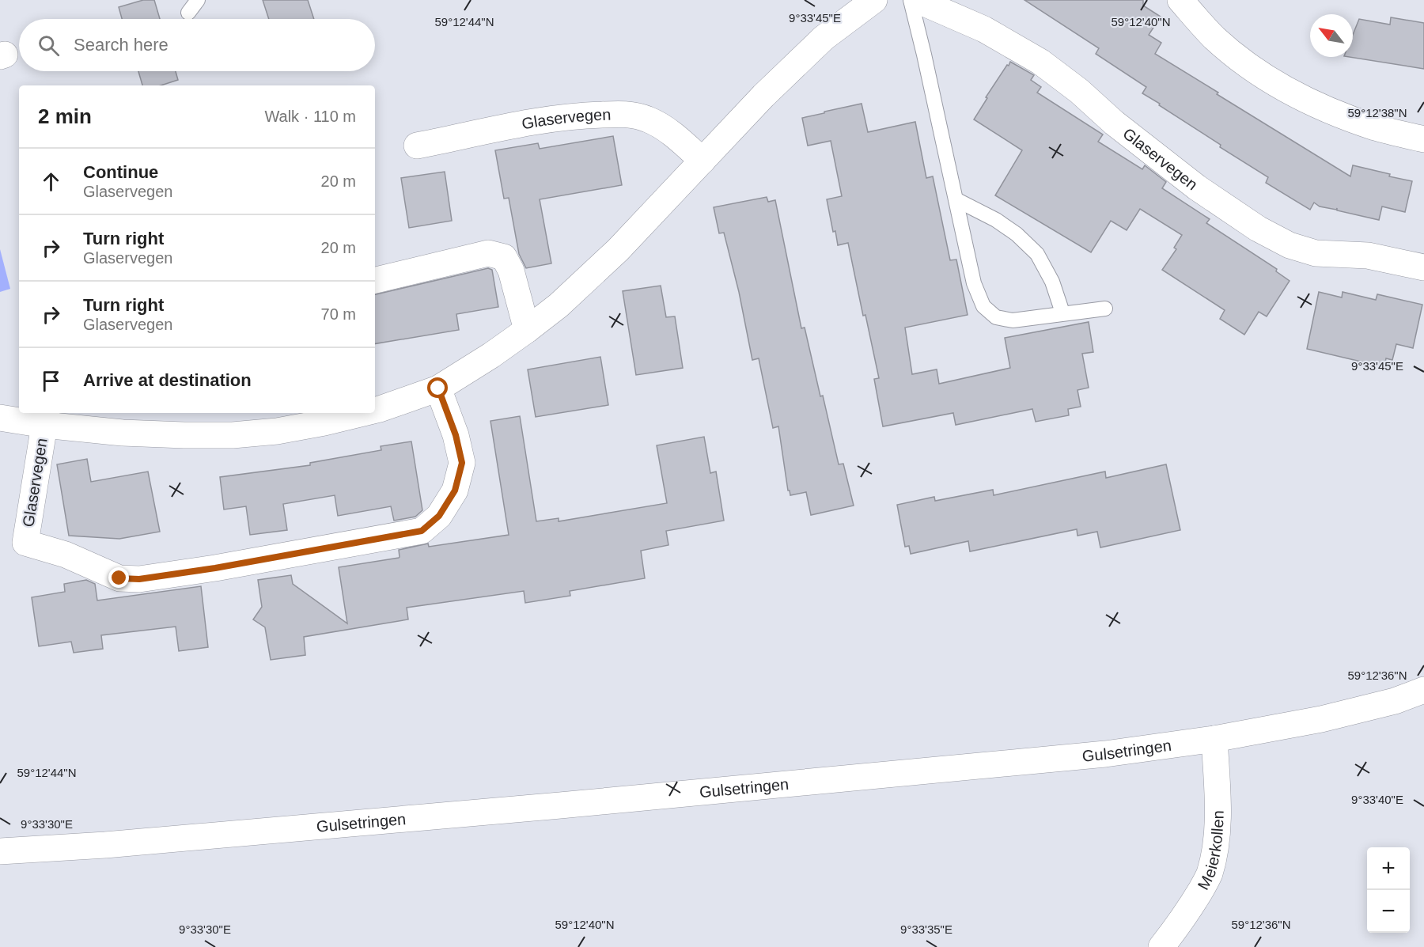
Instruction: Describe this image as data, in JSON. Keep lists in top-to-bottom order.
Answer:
{
  "streets": {
    "street": ["Glaservegen", "Gulsetringen", "Meierkollen"]
  },
  "crossings": [
    ["Gulsetringen", "Meierkollen"]
  ],
  "north": "top left",
  "page": {
    "search": "Search here",
    "heading": ["2 min", "Walk · 110 m"],
    "list": [
      ["Continue", "Glaservegen", "20 m"],
      ["Turn right", "Glaservegen", "20 m"],
      ["Turn right", "Glaservegen", "70 m"],
      "Arrive at destination"
    ],
    "map_buttons": ["+", "−"]
  },
  "coordinates": [
    "9°33'45\"E",
    "59°12'40\"N",
    "59°12'44\"N",
    "59°12'38\"N",
    "59°12'36\"N",
    "9°33'40\"E",
    "9°33'30\"E",
    "9°33'35\"E"
  ]
}
